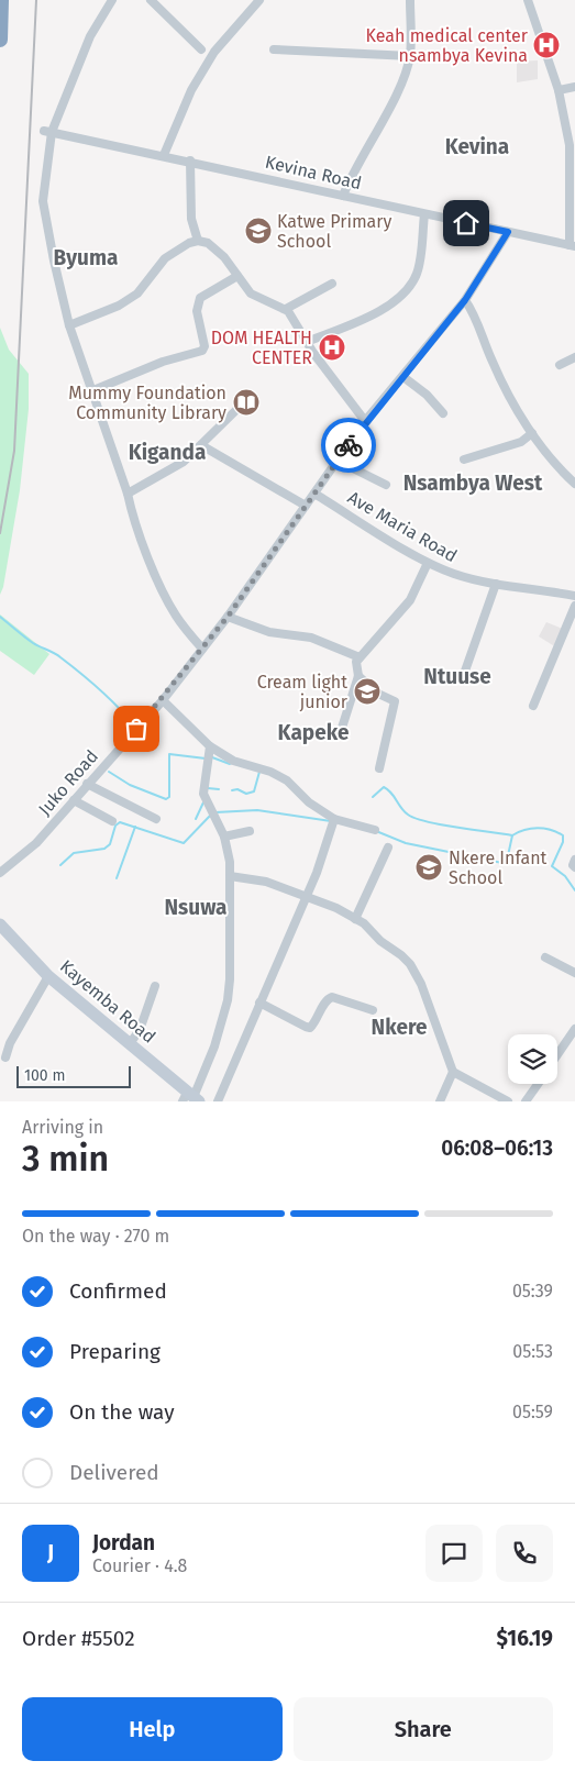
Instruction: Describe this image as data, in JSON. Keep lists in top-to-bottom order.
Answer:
{
  "streets": {
    "street": [
      "Kevina Road",
      "Ave Maria Road",
      "Juko Road",
      "Kayemba Road"
    ]
  },
  "crossings": [
    ["Kevina Road", "Juko Road"],
    ["Ave Maria Road", "Juko Road"]
  ],
  "districts": [
    "Kevina",
    "Byuma",
    "Kiganda",
    "Nsambya West",
    "Ntuuse",
    "Kapeke",
    "Nsuwa",
    "Nkere"
  ],
  "places": {
    "hospital": ["Keah medical center nsambya Kevina", "DOM HEALTH CENTER"],
    "school or university": ["Katwe Primary School", "Cream light junior", "Nkere Infant School"],
    "library": ["Mummy Foundation Community Library"]
  },
  "scale_bar": "100 m",
  "page": {
    "scale": "100 m",
    "heading": ["3 min", "Arriving in", "06:08–06:13"],
    "panel": [
      "Jordan",
      "Courier · 4.8",
      "Order #5502",
      "$16.19"
    ],
    "bar": "On the way · 270 m",
    "list": [
      ["Confirmed", "05:39"],
      ["Preparing", "05:53"],
      ["On the way", "05:59"],
      "Delivered"
    ],
    "round": "J",
    "buttons": ["Help", "Share"]
  }
}
